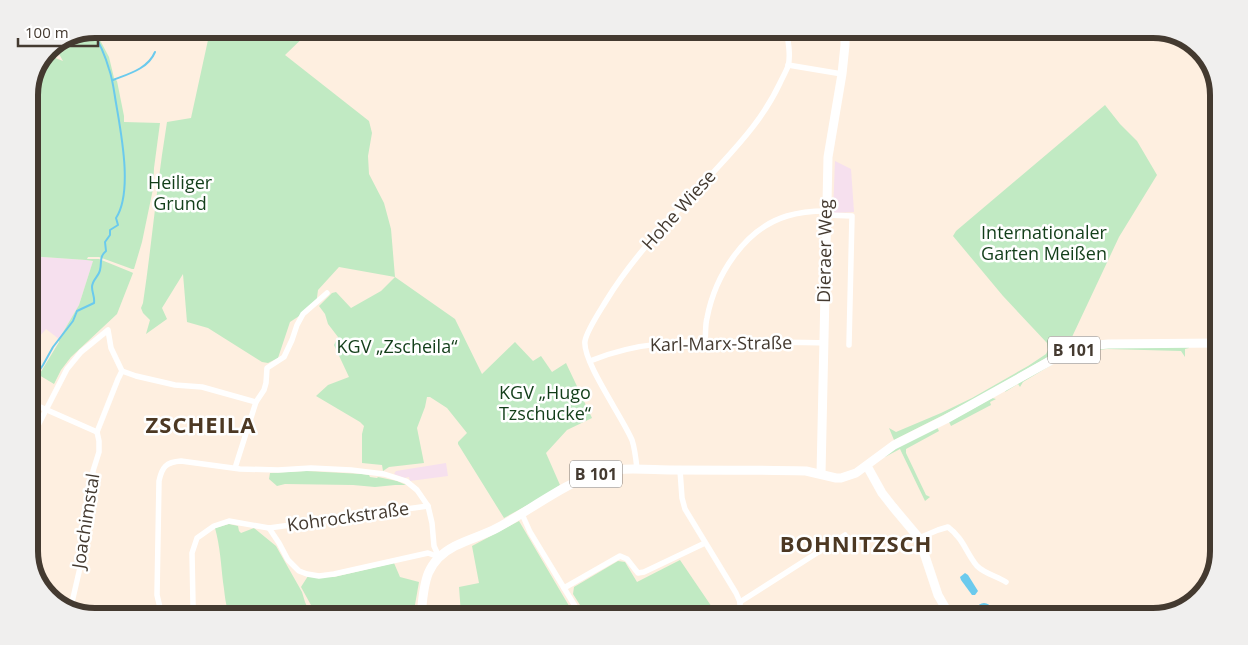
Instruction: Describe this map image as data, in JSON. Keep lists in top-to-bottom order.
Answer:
{
  "streets": {
    "main road": ["Dieraer Weg", "B 101"],
    "street": [
      "Hohe Wiese",
      "Karl-Marx-Straße",
      "Kohrockstraße",
      "Joachimstal"
    ]
  },
  "crossings": [
    ["Hohe Wiese", "Karl-Marx-Straße"],
    ["Hohe Wiese", "B 101"],
    ["Dieraer Weg", "Karl-Marx-Straße"],
    ["Dieraer Weg", "B 101"]
  ],
  "districts": ["ZSCHEILA", "BOHNITZSCH"],
  "parks": [
    "Heiliger Grund",
    "Internationaler Garten Meißen",
    "KGV „Zscheila“",
    "KGV „Hugo Tzschucke“"
  ],
  "scale_bar": "100 m"
}
